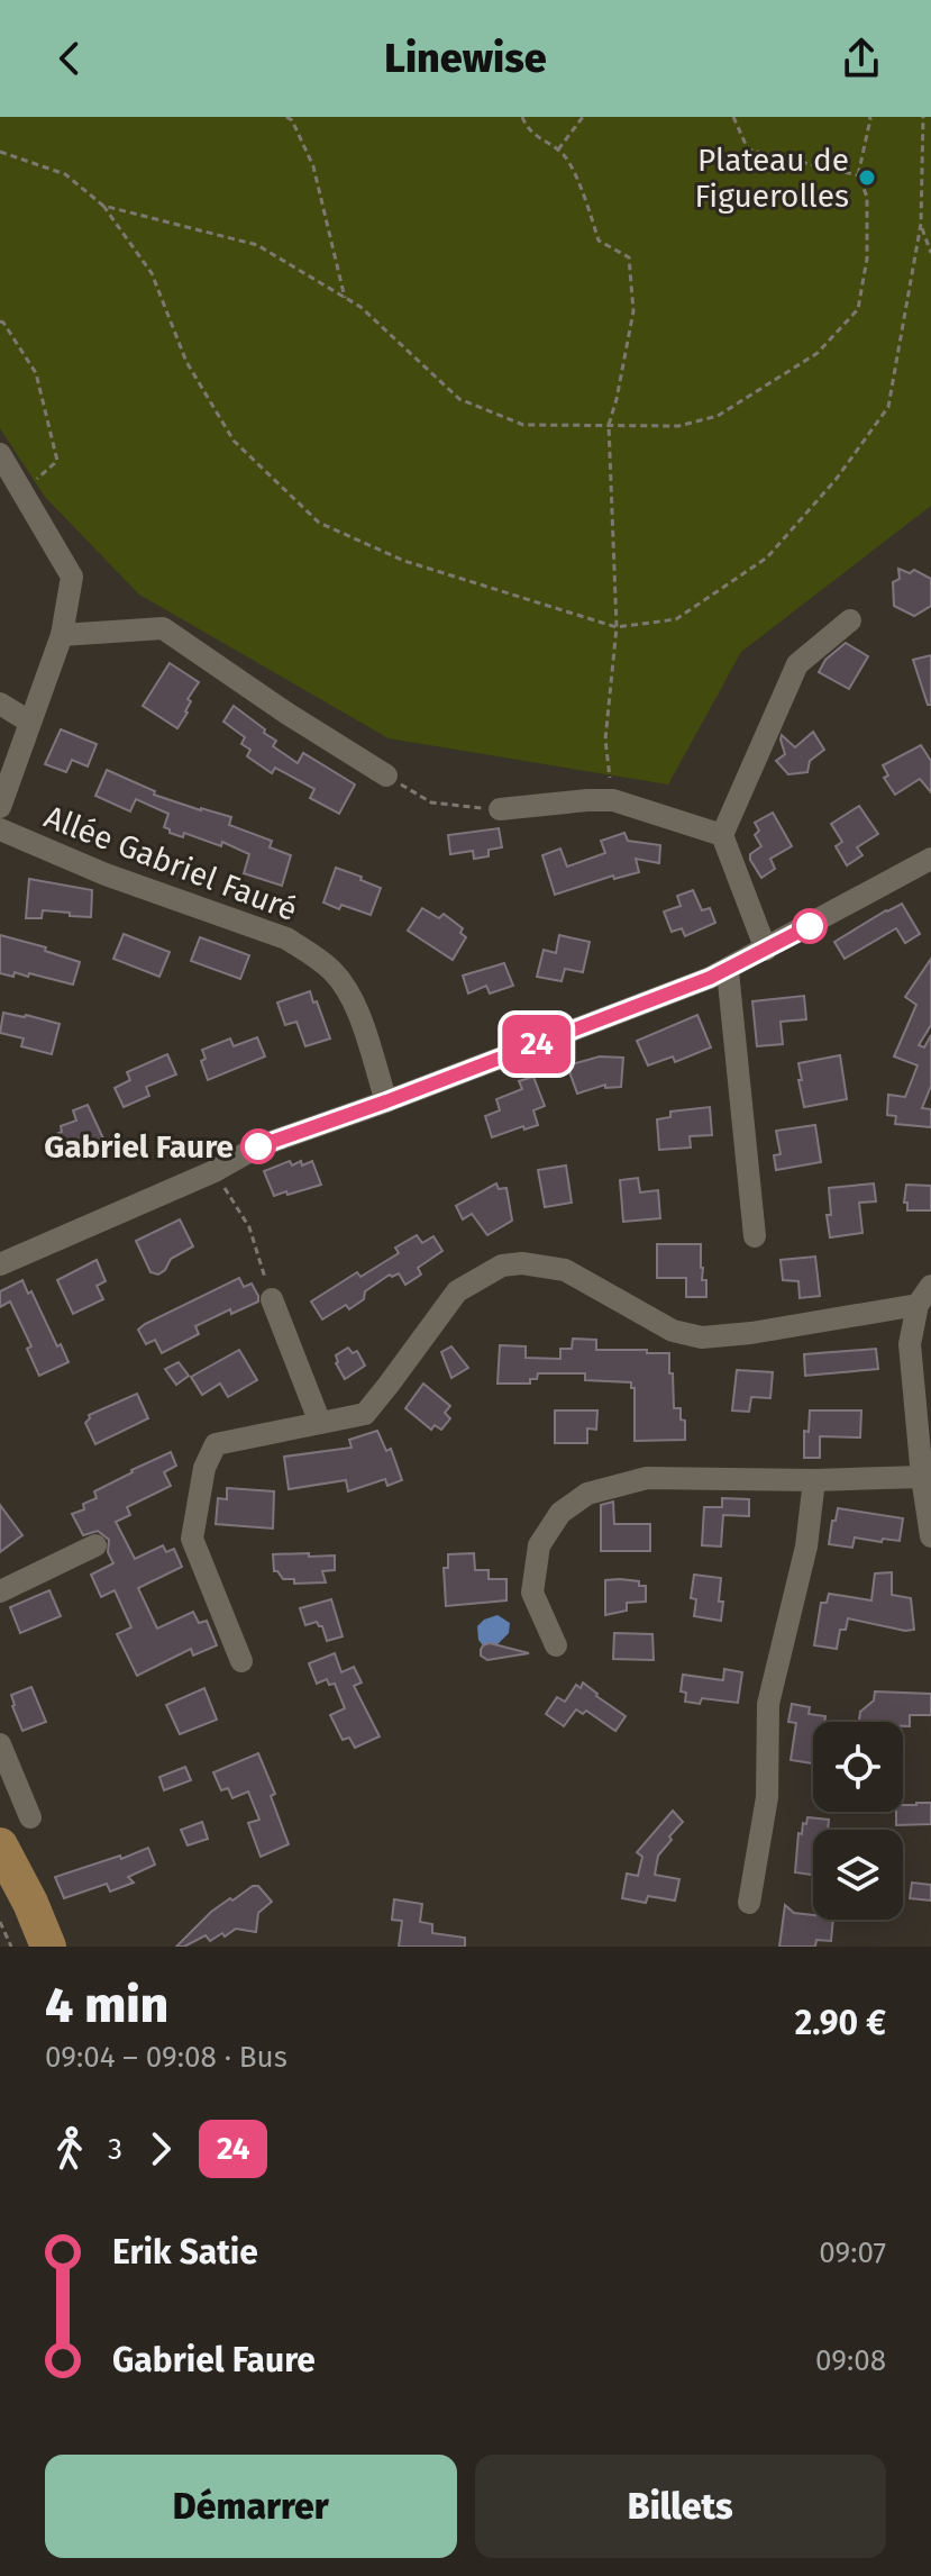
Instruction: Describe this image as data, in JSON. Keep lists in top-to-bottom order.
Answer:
{
  "streets": {
    "street": ["Allée Gabriel Fauré"]
  },
  "places": ["Plateau de Figuerolles", "Gabriel Faure"],
  "lines": ["bus line 24"],
  "page": {
    "header": "Linewise",
    "on_map": "24",
    "heading": ["4 min", "09:04 – 09:08 · Bus", "2.90 €"],
    "legs": ["3", "24"],
    "list": [
      {
        "name": "Erik Satie",
        "value": "09:07"
      },
      {
        "name": "Gabriel Faure",
        "value": "09:08"
      }
    ],
    "buttons": ["Démarrer", "Billets"]
  }
}
